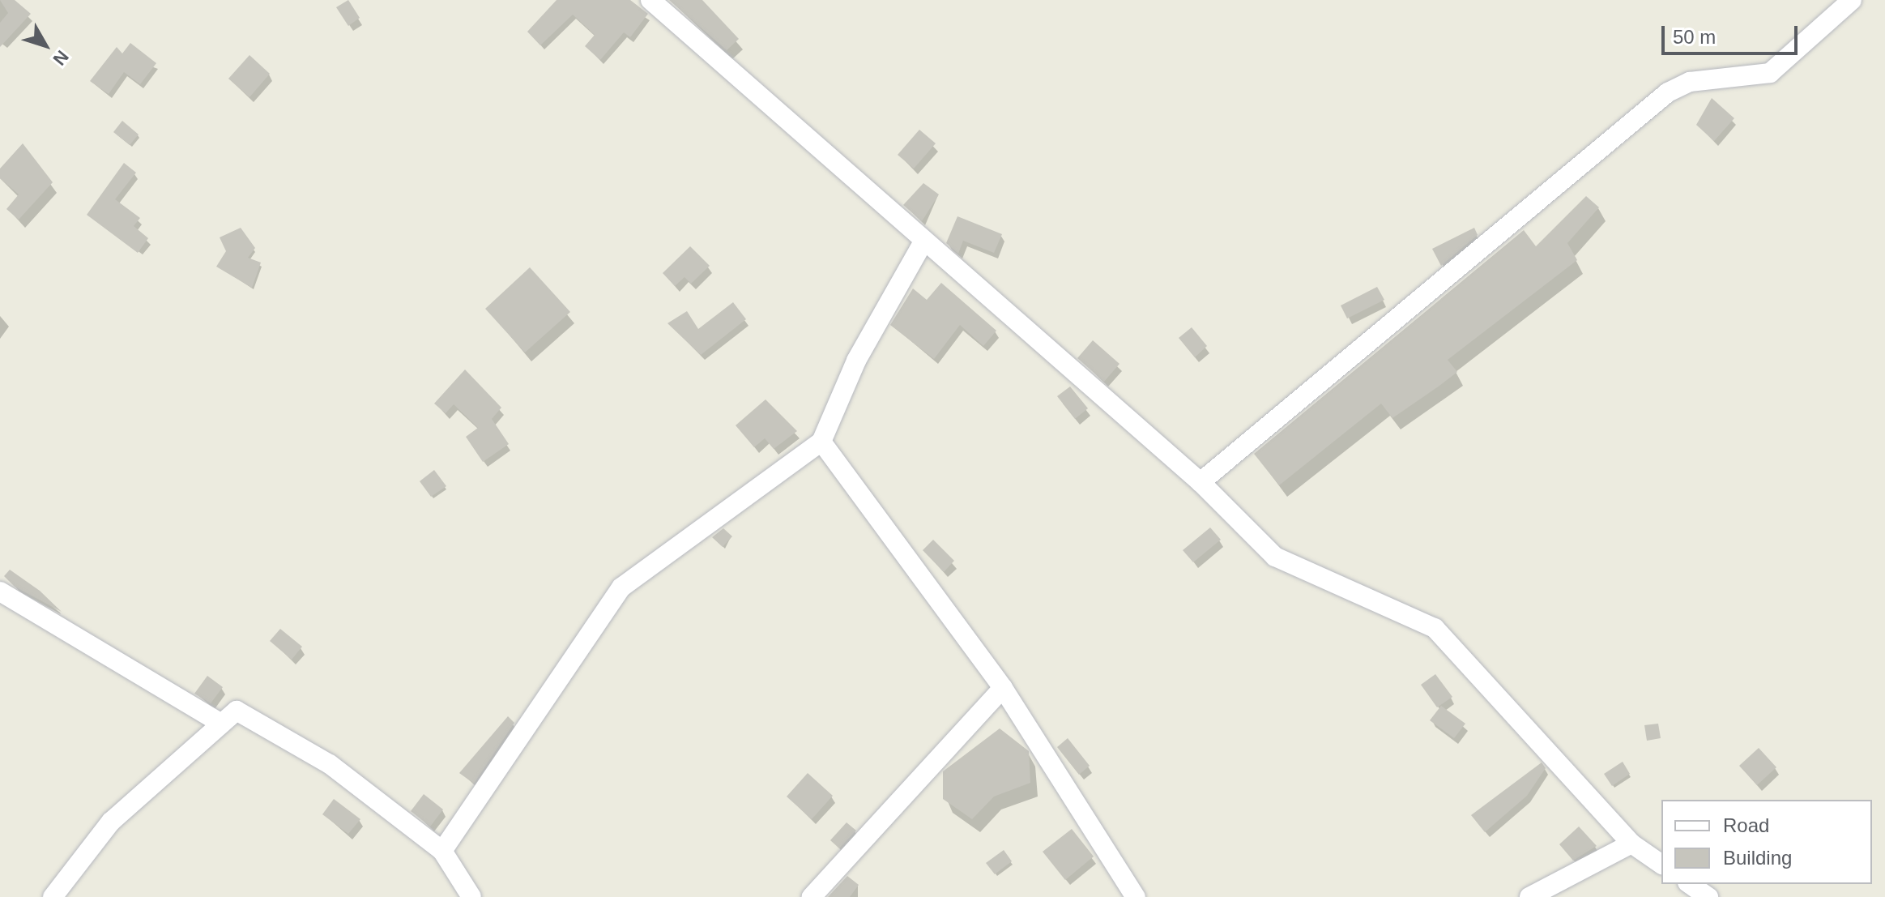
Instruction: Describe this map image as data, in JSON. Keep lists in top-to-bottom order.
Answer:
{
  "legend": ["Road", "Building"],
  "scale_bar": "50 m",
  "north": "bottom right"
}
